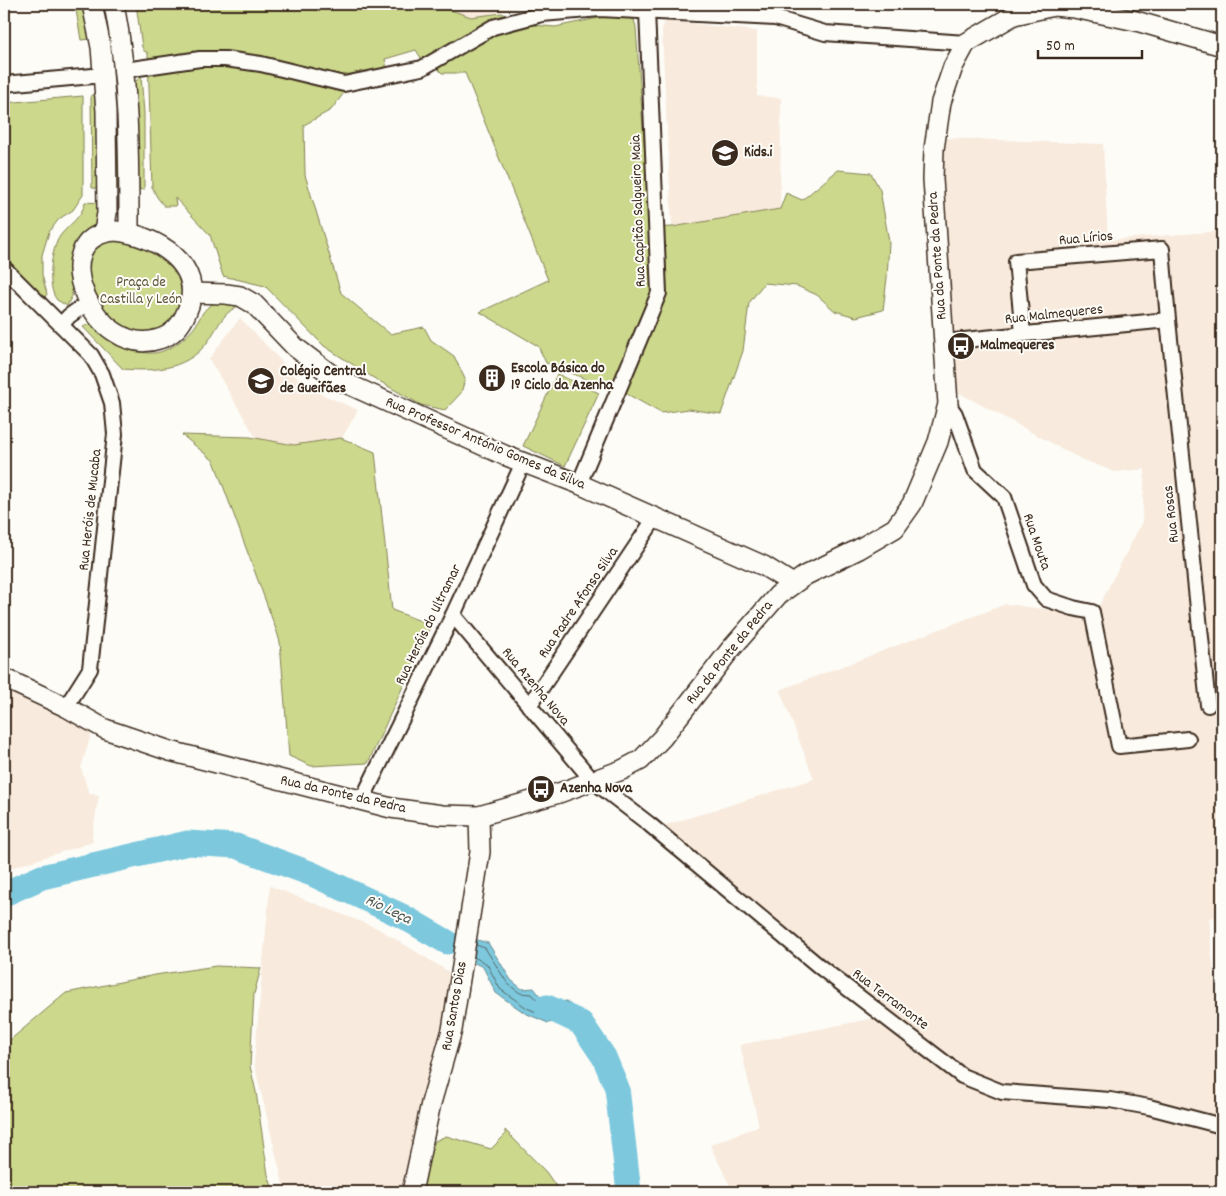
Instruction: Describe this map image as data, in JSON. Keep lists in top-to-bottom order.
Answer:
{
  "streets": {
    "street": [
      "Rua Capitão Salgueiro Maia",
      "Rua Lírios",
      "Rua da Ponte da Pedra",
      "Rua Malmequeres",
      "Rua Professor António Gomes da Silva",
      "Rua Heróis de Mucaba",
      "Rua Rosas",
      "Rua Mouta",
      "Rua Padre Afonso Silva",
      "Rua Heróis do Ultramar",
      "Rua Azenha Nova",
      "Rua Terramonte",
      "Rua Santos Dias"
    ]
  },
  "crossings": [
    ["Rua Capitão Salgueiro Maia", "Rua Professor António Gomes da Silva"],
    ["Rua Lírios", "Rua Malmequeres"],
    ["Rua Lírios", "Rua Rosas"],
    ["Rua da Ponte da Pedra", "Rua Malmequeres"],
    ["Rua da Ponte da Pedra", "Rua Professor António Gomes da Silva"],
    ["Rua da Ponte da Pedra", "Rua Heróis de Mucaba"],
    ["Rua da Ponte da Pedra", "Rua Mouta"],
    ["Rua da Ponte da Pedra", "Rua Heróis do Ultramar"],
    ["Rua da Ponte da Pedra", "Rua Azenha Nova"],
    ["Rua da Ponte da Pedra", "Rua Terramonte"],
    ["Rua da Ponte da Pedra", "Rua Santos Dias"],
    ["Rua Malmequeres", "Rua Rosas"],
    ["Rua Professor António Gomes da Silva", "Rua Padre Afonso Silva"],
    ["Rua Professor António Gomes da Silva", "Rua Heróis do Ultramar"],
    ["Rua Padre Afonso Silva", "Rua Azenha Nova"],
    ["Rua Heróis do Ultramar", "Rua Azenha Nova"],
    ["Rua Azenha Nova", "Rua Terramonte"]
  ],
  "water": ["Rio Leça"],
  "parks": ["Praça de Castilla y León"],
  "places": {
    "school or university": ["Kids.i", "Colégio Central de Gueifães"],
    "bus stop": ["Malmequeres", "Azenha Nova"],
    "building": ["Escola Básica do 1º Ciclo da Azenha"]
  },
  "scale_bar": "50 m"
}
